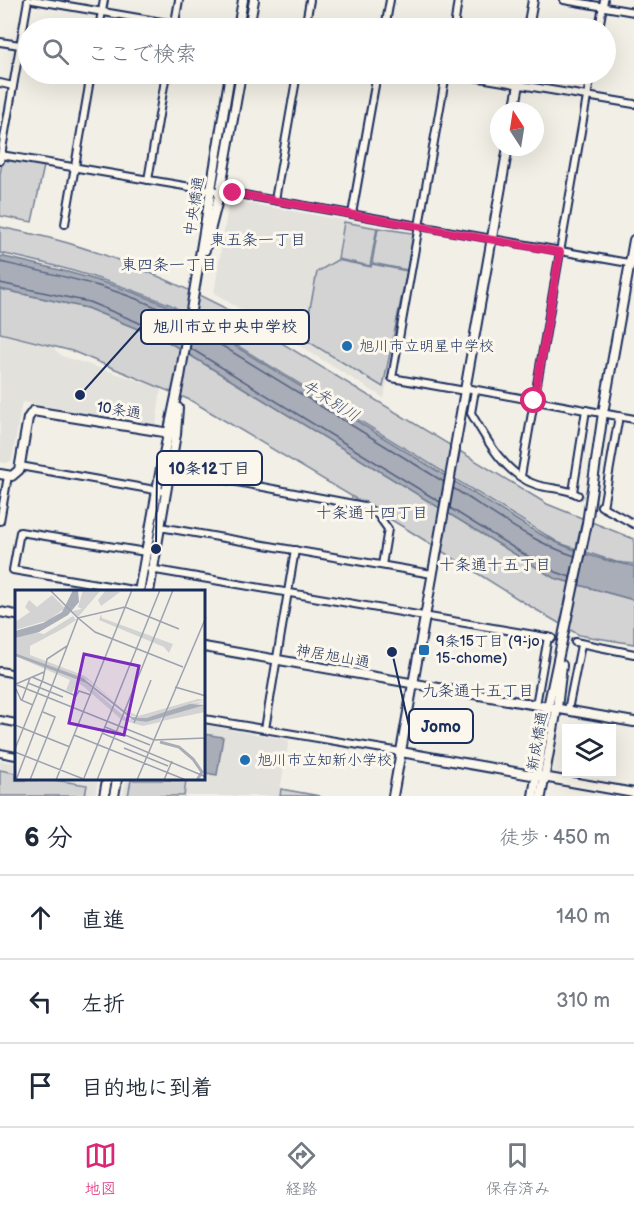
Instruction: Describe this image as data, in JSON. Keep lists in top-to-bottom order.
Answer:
{
  "streets": {
    "street": [
      "中央橋通",
      "10条通",
      "神居旭山通",
      "新成橋通"
    ]
  },
  "crossings": [
    ["神居旭山通", "新成橋通"]
  ],
  "districts": [
    "東五条一丁目",
    "東四条一丁目",
    "十条通十四丁目",
    "十条通十五丁目",
    "九条通十五丁目"
  ],
  "water": ["牛朱別川"],
  "places": {
    "other": [
      "旭川市立明星中学校",
      "旭川市立中央中学校",
      "10条12丁目",
      "Jomo",
      "旭川市立知新小学校"
    ],
    "transit": ["9条15丁目 (9-jo 15-chome)"]
  },
  "north": "top",
  "page": {
    "search": "ここで検索",
    "heading": ["6 分", "徒歩 · 450 m"],
    "list": [
      ["直進", "140 m"],
      ["左折", "310 m"],
      "目的地に到着"
    ],
    "nav": ["地図", "経路", "保存済み"]
  }
}
